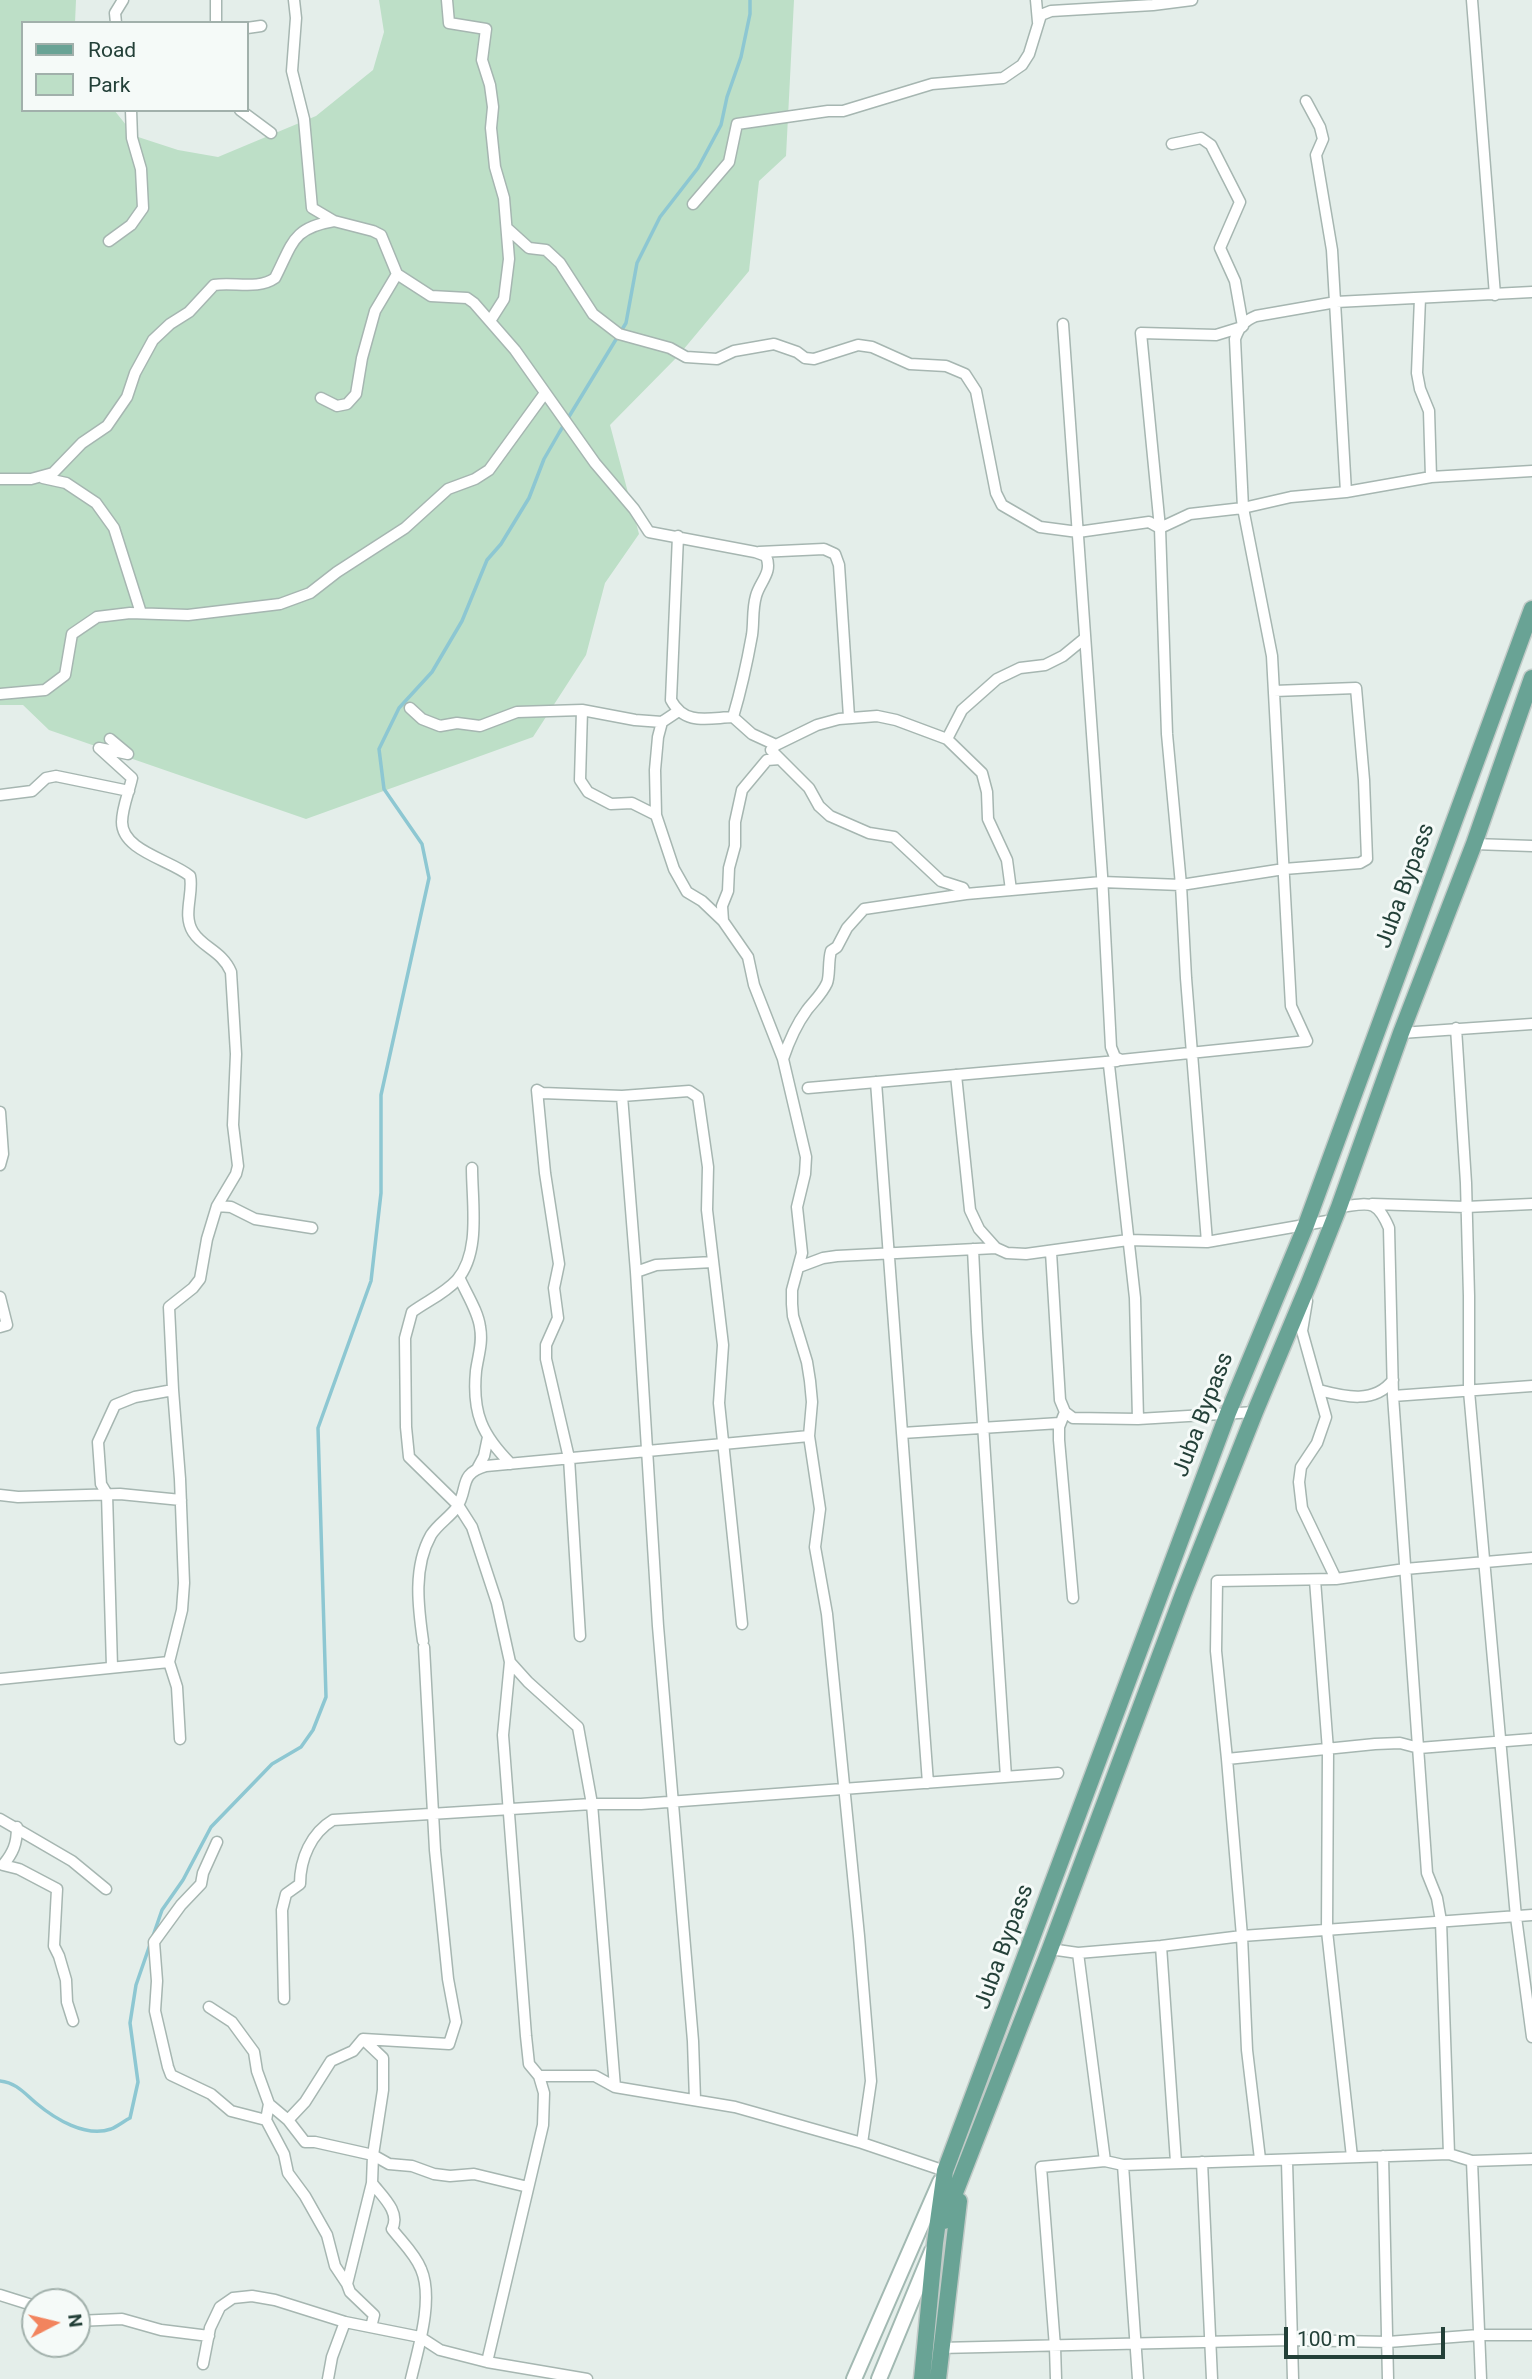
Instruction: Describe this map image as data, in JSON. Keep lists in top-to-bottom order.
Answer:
{
  "streets": {
    "main road": ["Juba Bypass"]
  },
  "legend": ["Road", "Park"],
  "scale_bar": "100 m",
  "north": "right"
}
